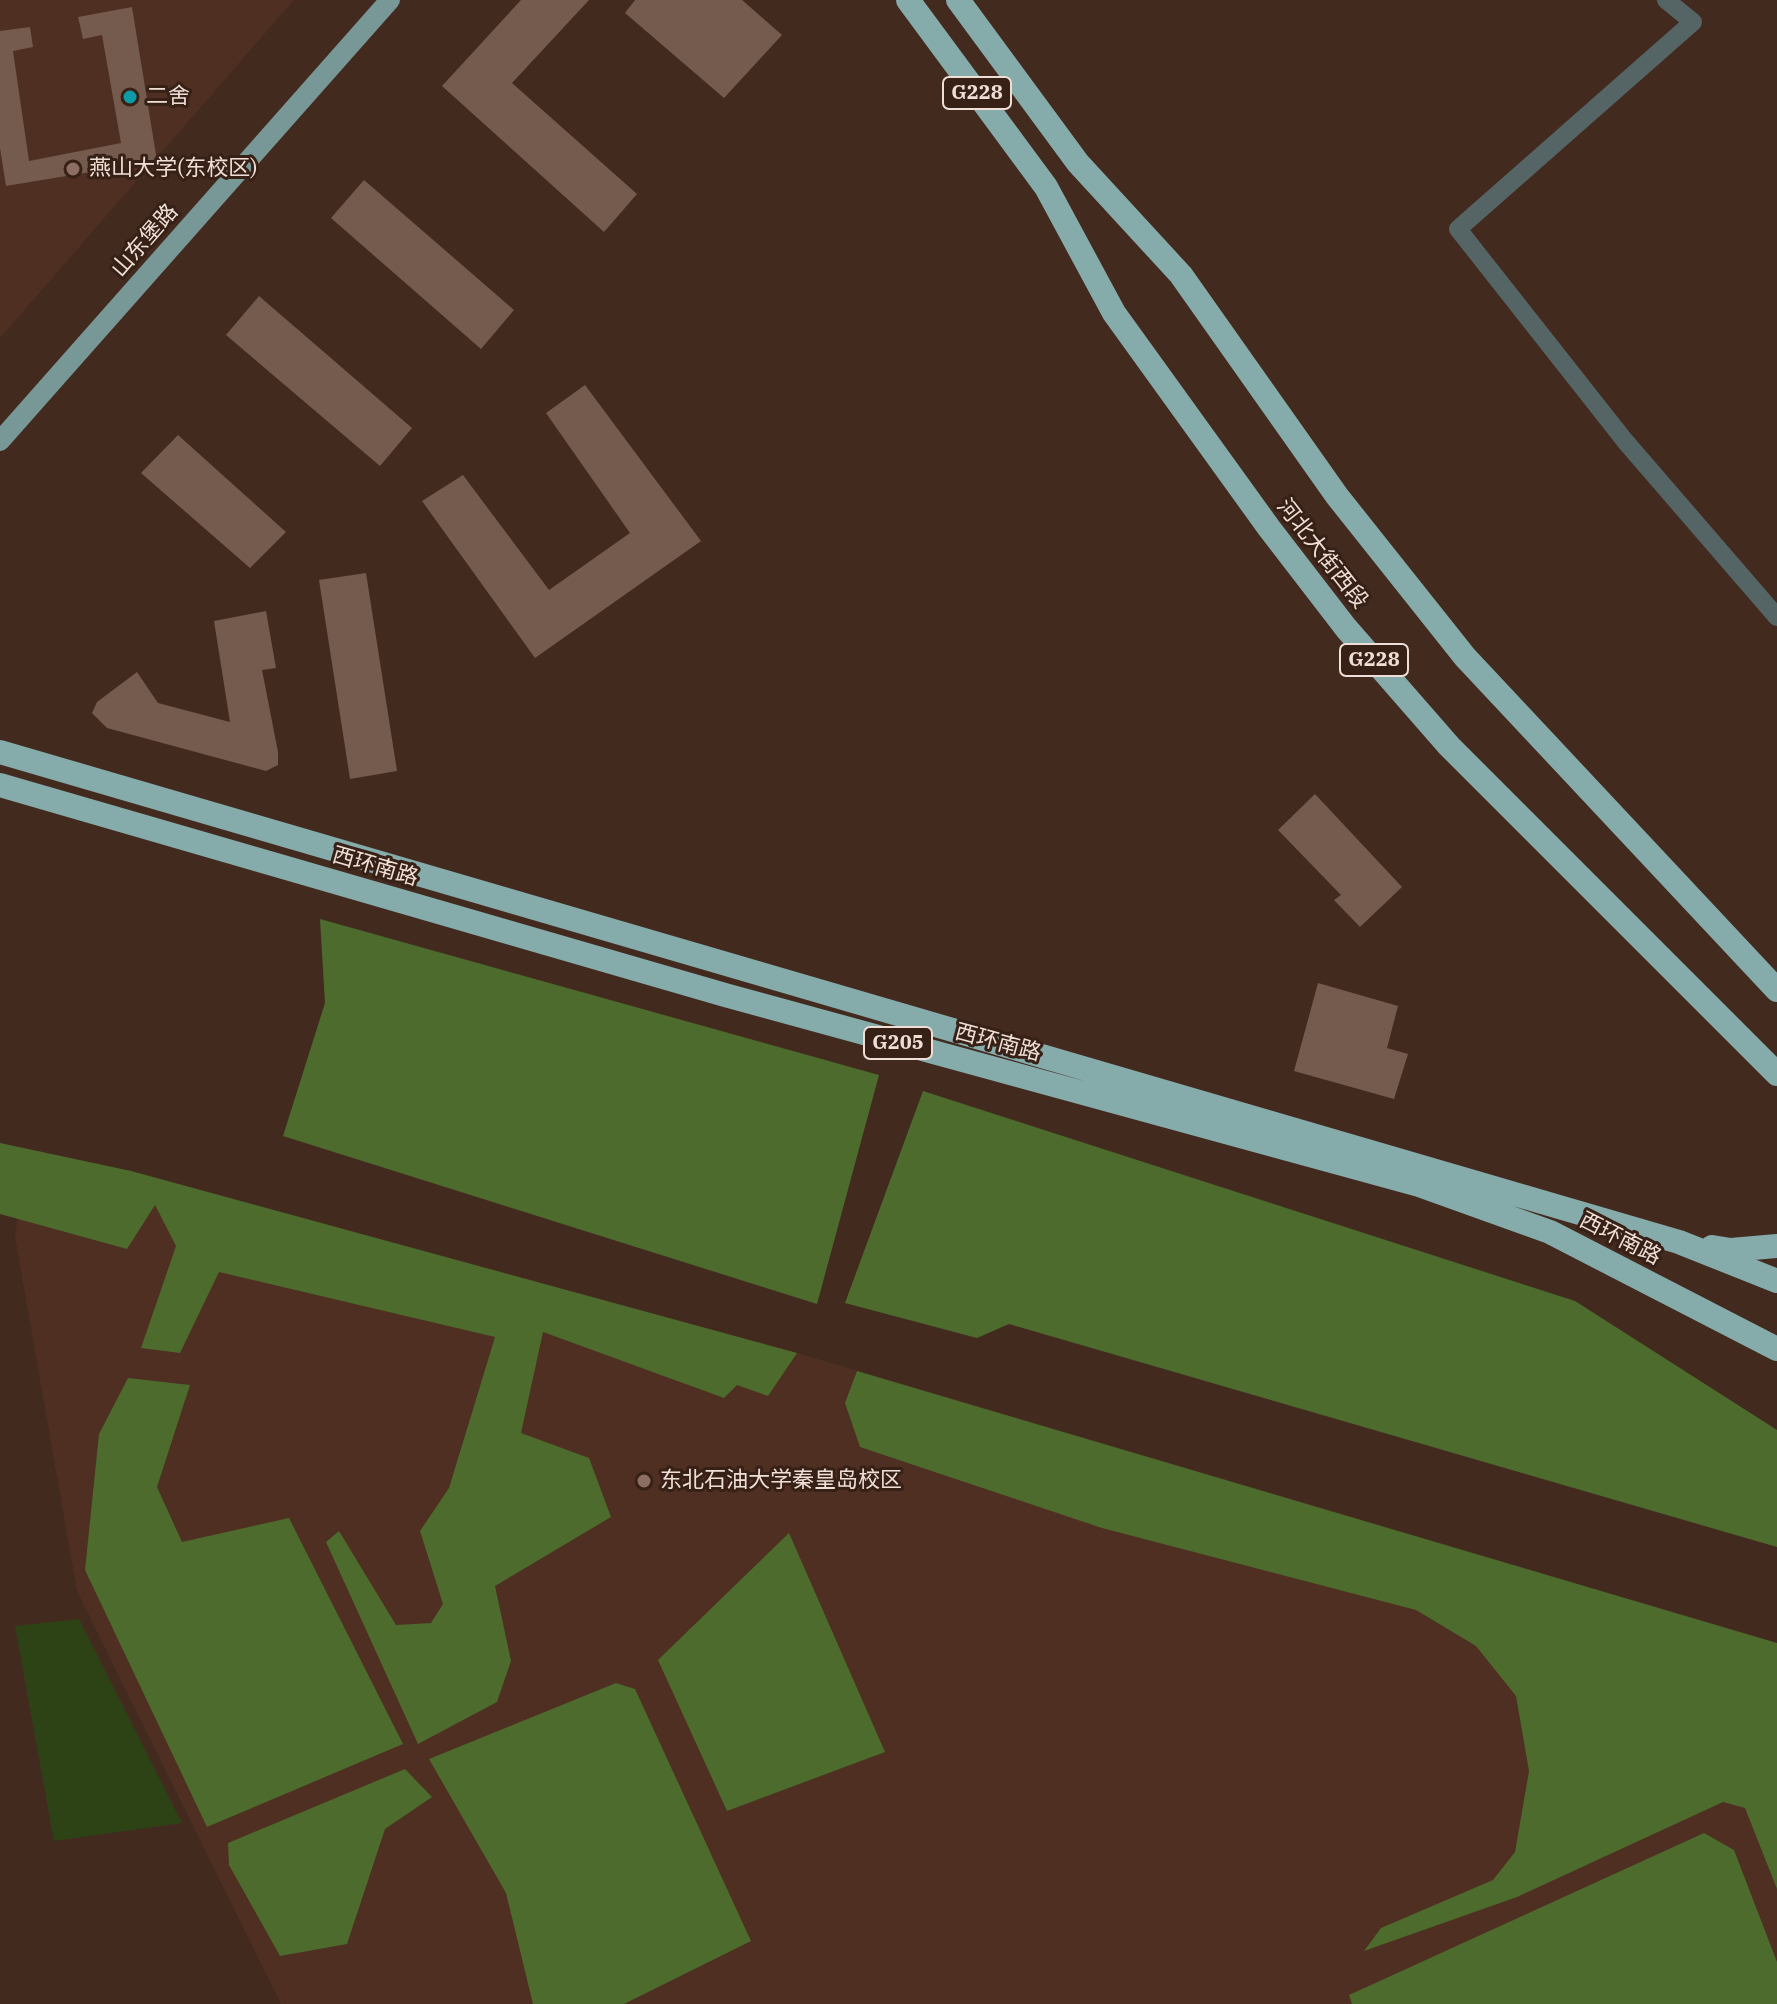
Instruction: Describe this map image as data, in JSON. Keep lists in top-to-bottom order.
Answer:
{
  "streets": {
    "highway": [
      "G228",
      "河北大街西段",
      "西环南路",
      "G205"
    ],
    "main road": ["山东堡路"]
  },
  "places": ["二舍", "燕山大学(东校区)", "东北石油大学秦皇岛校区"]
}
